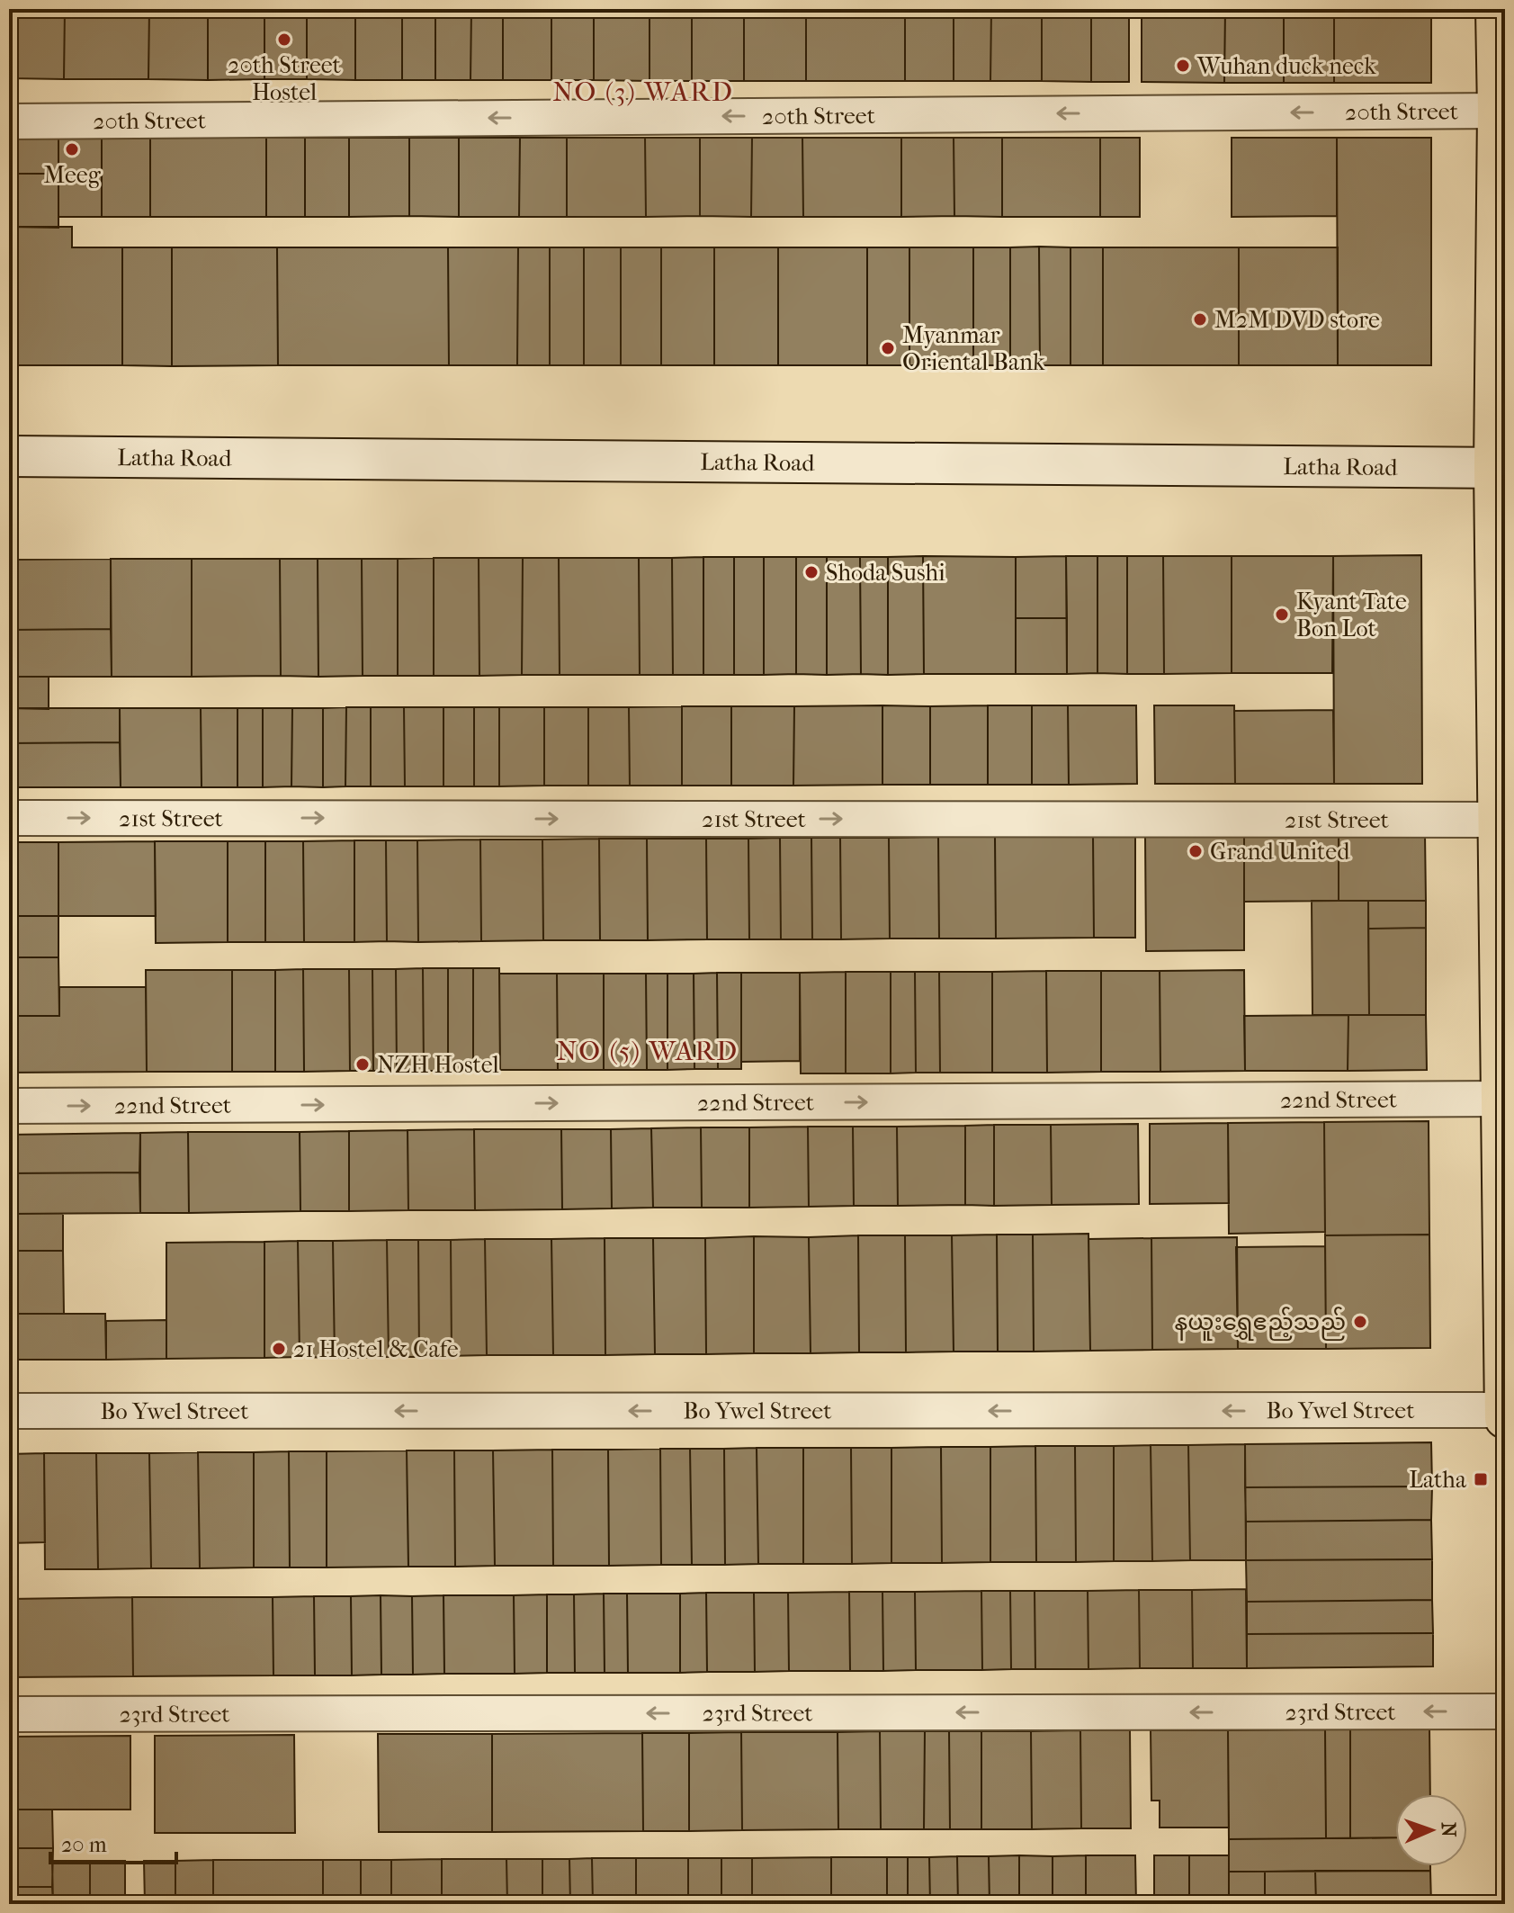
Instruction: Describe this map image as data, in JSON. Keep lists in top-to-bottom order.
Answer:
{
  "streets": {
    "main road": ["Latha Road"],
    "street": [
      "20th Street",
      "21st Street",
      "22nd Street",
      "Bo Ywel Street",
      "23rd Street"
    ]
  },
  "one_way": [
    "20th Street",
    "21st Street",
    "22nd Street",
    "Bo Ywel Street",
    "23rd Street"
  ],
  "districts": ["NO (3) WARD", "NO (5) WARD"],
  "places": {
    "other": [
      "20th Street Hostel",
      "Wuhan duck neck",
      "Meeg",
      "M2M DVD store",
      "Myanmar Oriental Bank",
      "Shoda Sushi",
      "Kyant Tate Bon Lot",
      "Grand United",
      "NZH Hostel",
      "နယူးရွှေဧည့်သည်",
      "21 Hostel & Cafe"
    ],
    "transit": ["Latha"]
  },
  "scale_bar": "20 m",
  "north": "right"
}
